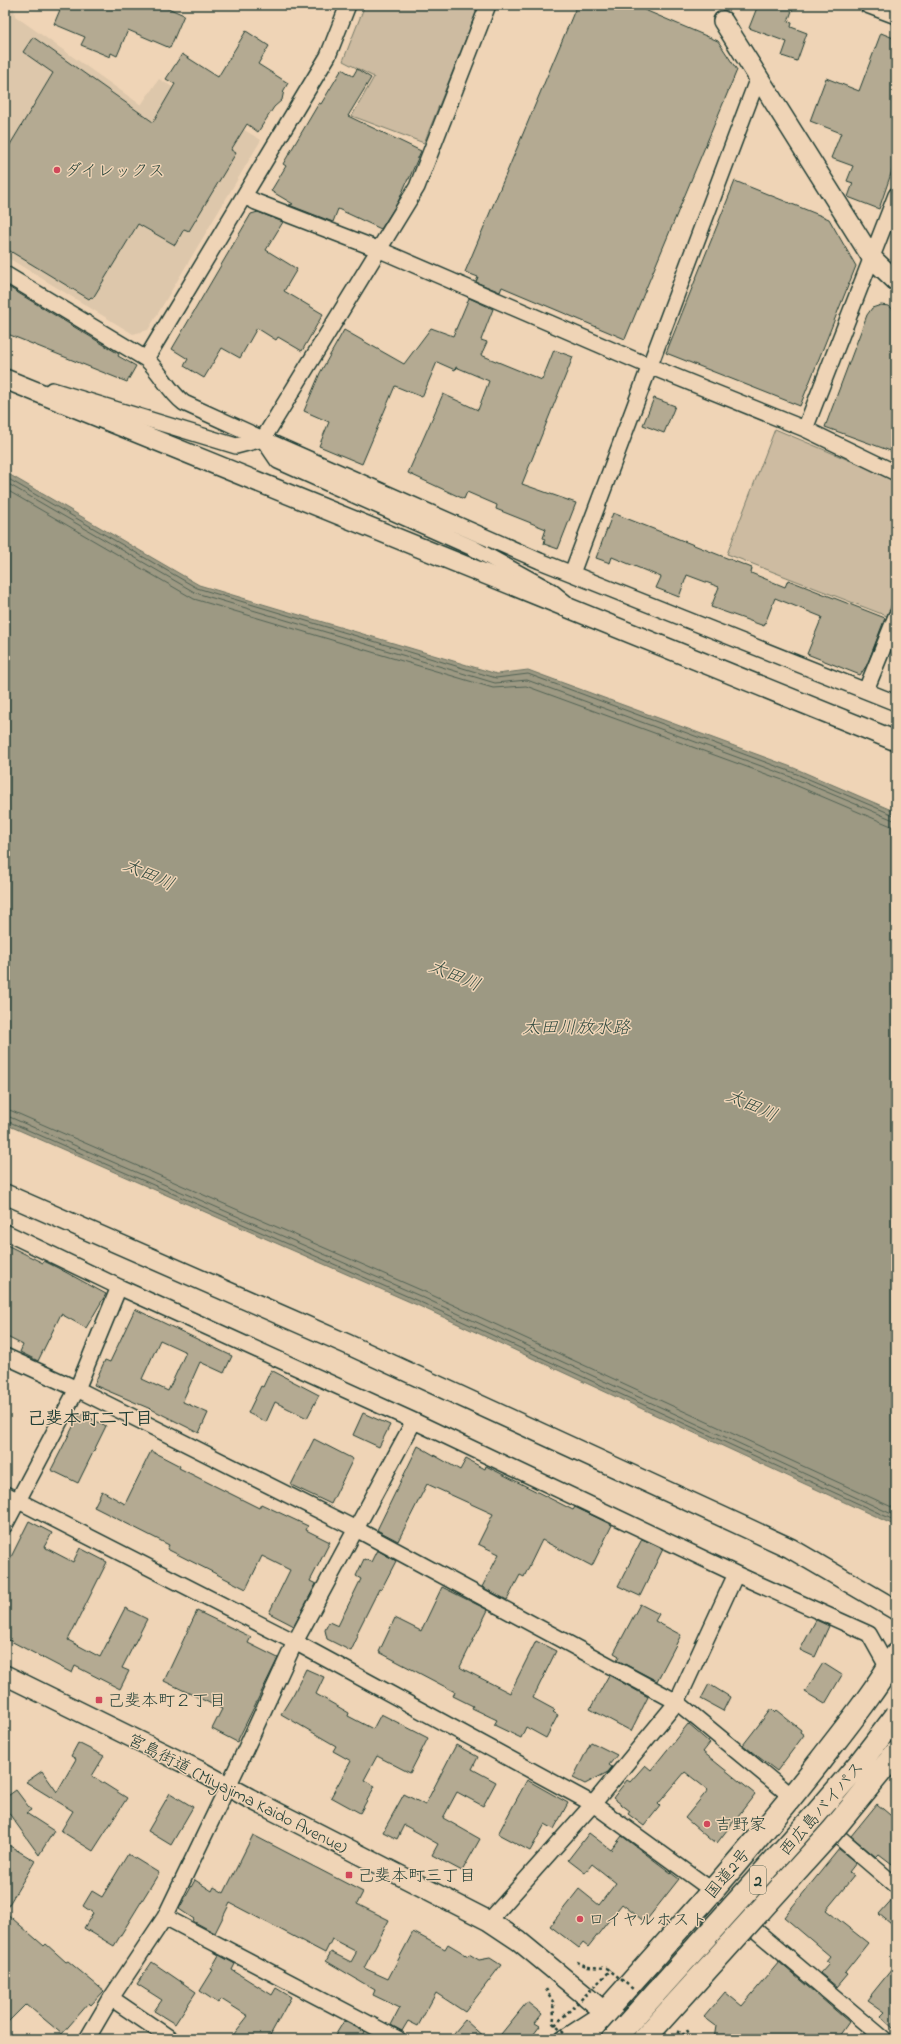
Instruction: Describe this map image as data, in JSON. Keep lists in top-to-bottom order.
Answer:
{
  "streets": {
    "highway": ["西広島バイパス", "国道2号", "2"],
    "street": ["宮島街道 (Miyajima Kaido Avenue)"]
  },
  "crossings": [
    ["宮島街道 (Miyajima Kaido Avenue)", "国道2号"],
    ["西広島バイパス", "国道2号"]
  ],
  "districts": ["己斐本町二丁目"],
  "water": ["太田川", "太田川放水路"],
  "places": {
    "other": ["ダイレックス", "吉野家", "ロイヤルホスト"],
    "transit": ["己斐本町２丁目", "己斐本町三丁目"]
  }
}
